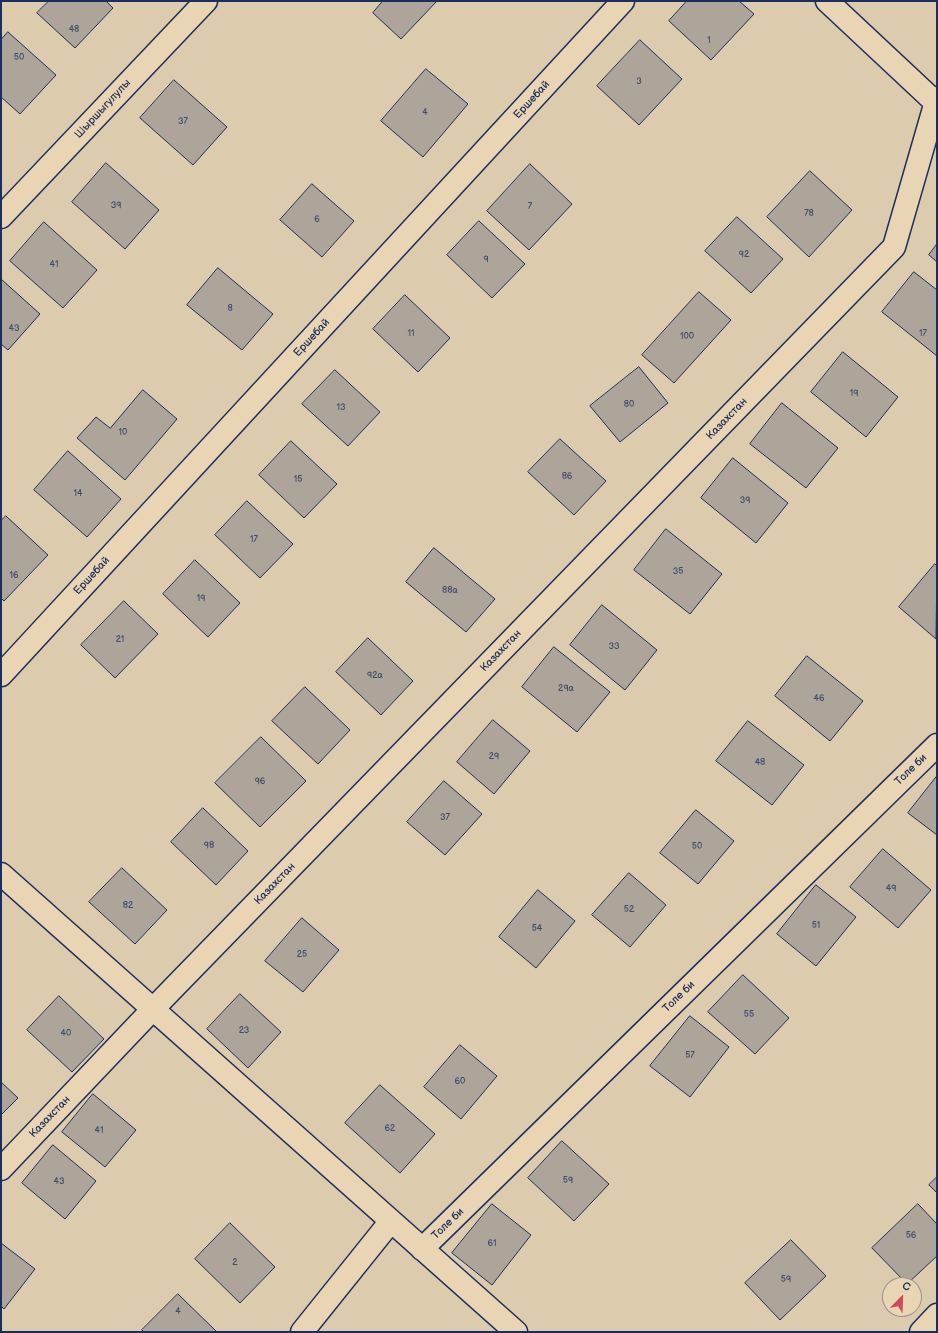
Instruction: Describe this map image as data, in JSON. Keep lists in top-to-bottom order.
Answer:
{
  "streets": {
    "street": [
      "Ершебай",
      "Шыршыгулулы",
      "Казахстан",
      "Толе би"
    ]
  },
  "house_numbers": [
    "48",
    "1",
    "50",
    "3",
    "4",
    "37",
    "39",
    "7",
    "78",
    "6",
    "92",
    "9",
    "41",
    "8",
    "43",
    "11",
    "17",
    "100",
    "19",
    "80",
    "13",
    "10",
    "86",
    "15",
    "14",
    "39",
    "17",
    "35",
    "16",
    "88а",
    "19",
    "21",
    "33",
    "92а",
    "29а",
    "46",
    "29",
    "48",
    "96",
    "37",
    "98",
    "50",
    "49",
    "82",
    "52",
    "51",
    "54",
    "25",
    "55",
    "23",
    "40",
    "57",
    "60",
    "62",
    "41",
    "59",
    "43",
    "56",
    "61",
    "2",
    "59",
    "4"
  ],
  "north": "top right"
}
